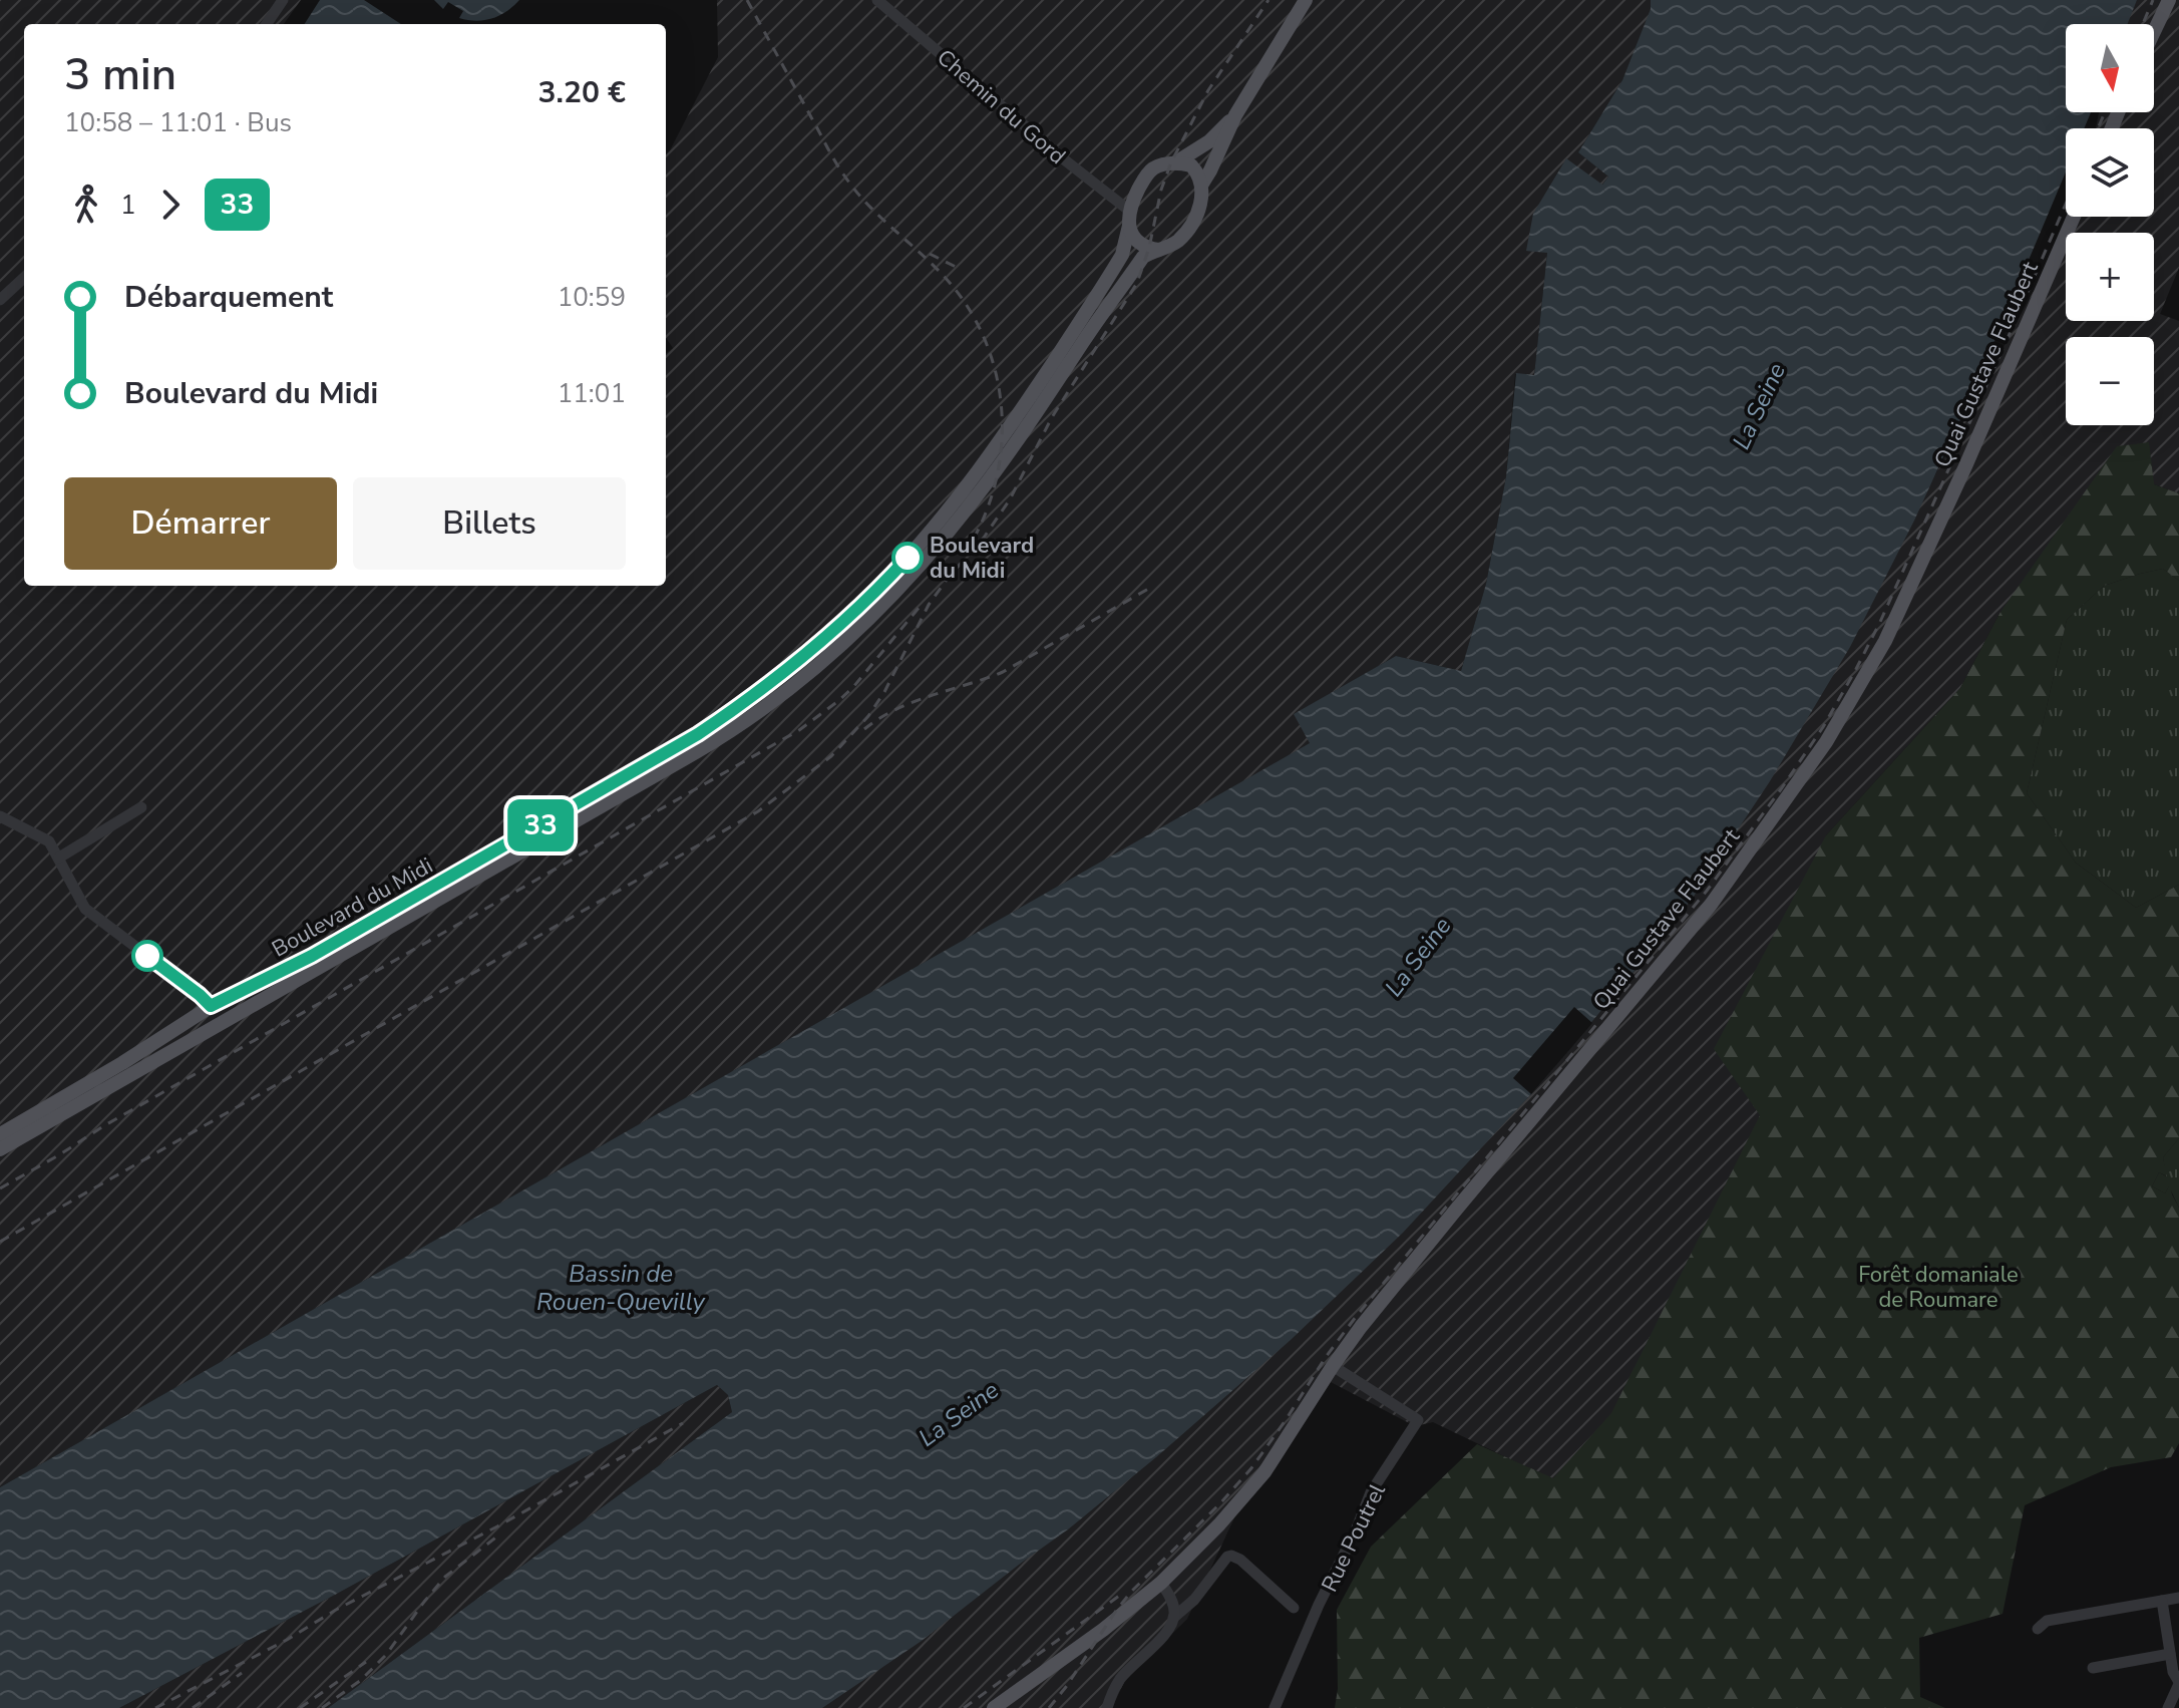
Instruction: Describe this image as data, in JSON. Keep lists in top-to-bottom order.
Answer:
{
  "streets": {
    "main road": ["Quai Gustave Flaubert", "Boulevard du Midi"],
    "street": ["Chemin du Gord", "Rue Poutrel"]
  },
  "crossings": [
    ["Chemin du Gord", "Boulevard du Midi"],
    ["Quai Gustave Flaubert", "Rue Poutrel"]
  ],
  "water": ["La Seine", "Bassin de Rouen-Quevilly"],
  "parks": ["Forêt domaniale de Roumare"],
  "places": ["Boulevard du Midi"],
  "lines": ["bus line 33"],
  "north": "bottom",
  "page": {
    "on_map": "33",
    "map_buttons": ["+", "−"],
    "heading": ["3 min", "10:58 – 11:01 · Bus", "3.20 €"],
    "legs": ["1", "33"],
    "list": [
      {
        "name": "Débarquement",
        "value": "10:59"
      },
      {
        "name": "Boulevard du Midi",
        "value": "11:01"
      }
    ],
    "buttons": ["Démarrer", "Billets"]
  }
}
